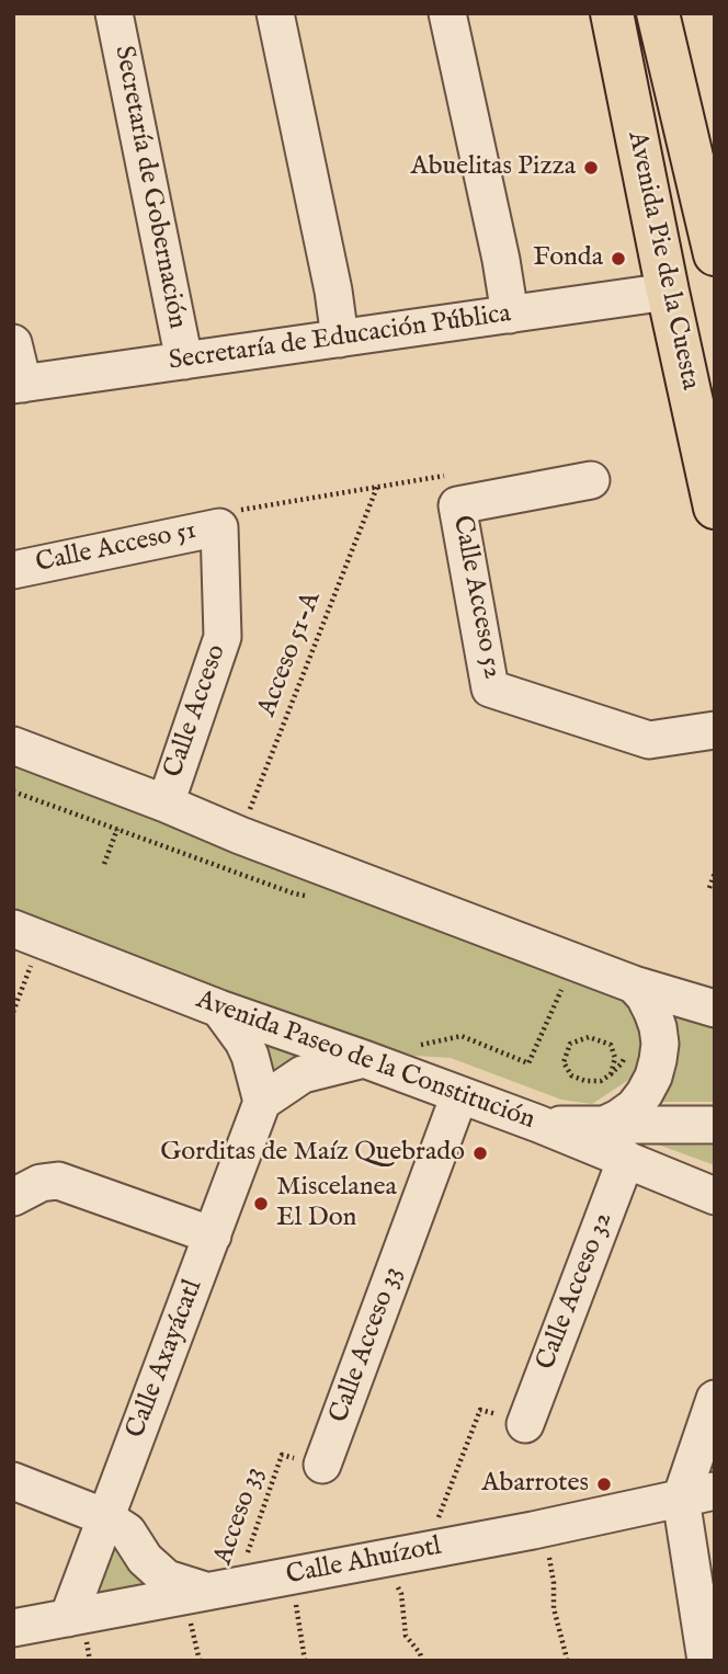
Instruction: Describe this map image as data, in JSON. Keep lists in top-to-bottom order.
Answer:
{
  "streets": {
    "main road": ["Avenida Pie de la Cuesta"],
    "street": [
      "Secretaría de Gobernación",
      "Secretaría de Educación Pública",
      "Calle Acceso 51",
      "Calle Acceso 52",
      "Calle Acceso",
      "Avenida Paseo de la Constitución",
      "Calle Acceso 32",
      "Calle Acceso 33",
      "Calle Axayácatl",
      "Calle Ahuízotl"
    ],
    "path": ["Acceso 51-A", "Acceso 33"]
  },
  "crossings": [
    ["Secretaría de Gobernación", "Secretaría de Educación Pública"],
    ["Avenida Pie de la Cuesta", "Secretaría de Educación Pública"],
    ["Calle Acceso 51", "Calle Acceso"],
    ["Avenida Paseo de la Constitución", "Calle Acceso 32"],
    ["Avenida Paseo de la Constitución", "Calle Acceso 33"],
    ["Calle Acceso 33", "Acceso 33"],
    ["Calle Axayácatl", "Calle Ahuízotl"],
    ["Acceso 33", "Calle Ahuízotl"]
  ],
  "places": [
    "Abuelitas Pizza",
    "Fonda",
    "Gorditas de Maíz Quebrado",
    "Miscelanea El Don",
    "Abarrotes"
  ]
}
